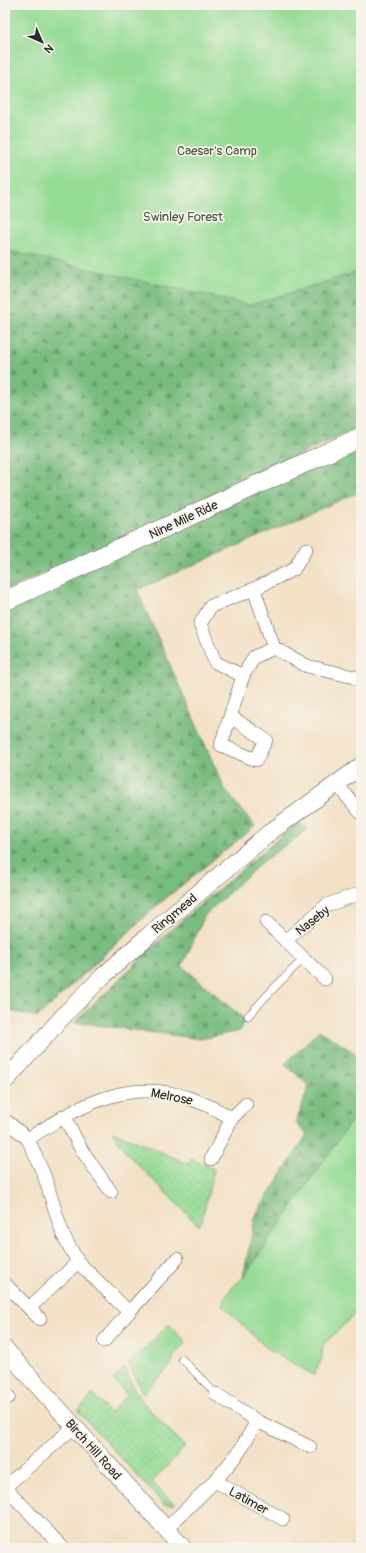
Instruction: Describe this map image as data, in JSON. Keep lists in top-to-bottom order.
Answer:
{
  "streets": {
    "main road": ["Nine Mile Ride"],
    "street": [
      "Ringmead",
      "Naseby",
      "Melrose",
      "Birch Hill Road",
      "Latimer"
    ]
  },
  "crossings": [
    ["Birch Hill Road", "Latimer"]
  ],
  "parks": ["Caesar's Camp", "Swinley Forest"],
  "north": "bottom right"
}
